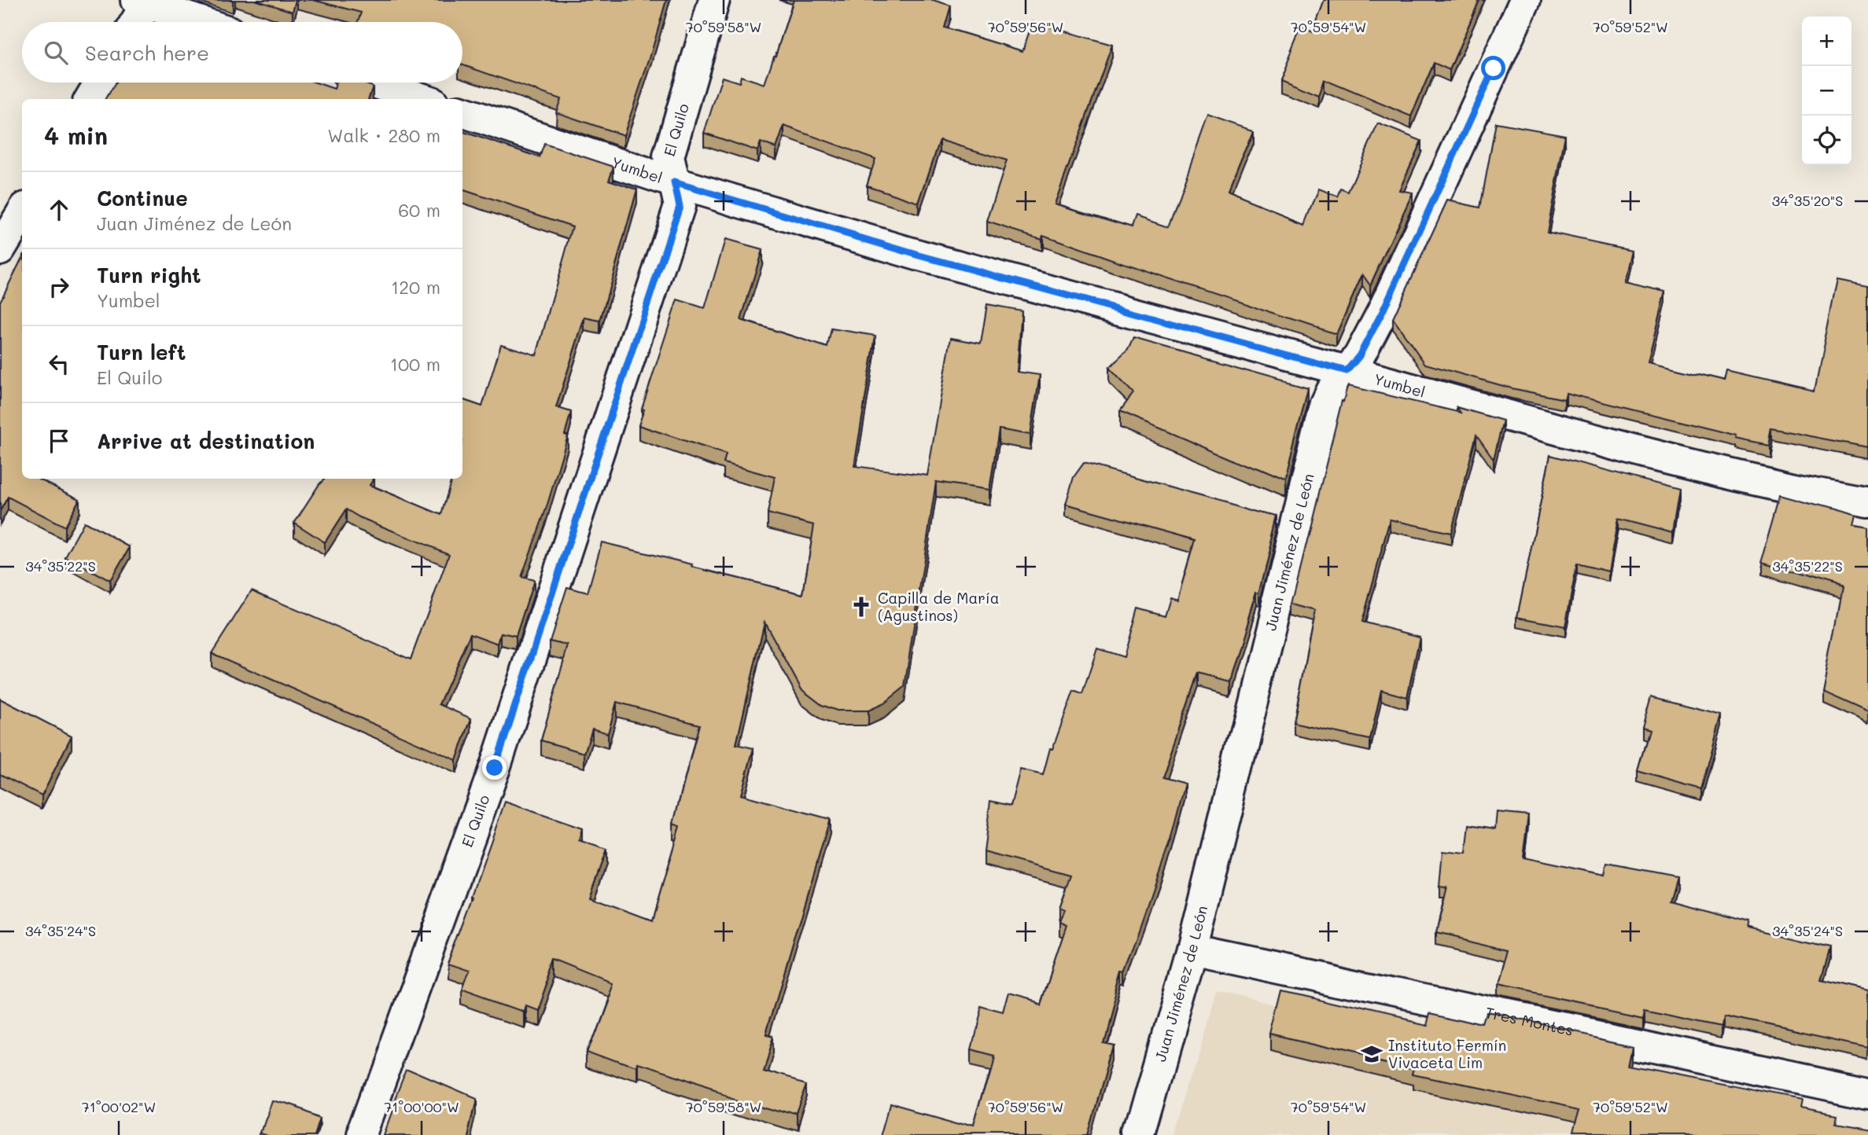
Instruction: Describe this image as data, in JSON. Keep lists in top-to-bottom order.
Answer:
{
  "streets": {
    "street": [
      "El Quilo",
      "Yumbel",
      "Juan Jiménez de León",
      "Tres Montes"
    ]
  },
  "crossings": [
    ["El Quilo", "Yumbel"],
    ["Yumbel", "Juan Jiménez de León"],
    ["Juan Jiménez de León", "Tres Montes"]
  ],
  "places": {
    "church": ["Capilla de María (Agustinos)"],
    "school or university": ["Instituto Fermín Vivaceta Lim"]
  },
  "page": {
    "map_buttons": ["+", "−"],
    "search": "Search here",
    "heading": ["4 min", "Walk · 280 m"],
    "list": [
      ["Continue", "Juan Jiménez de León", "60 m"],
      ["Turn right", "Yumbel", "120 m"],
      ["Turn left", "El Quilo", "100 m"],
      "Arrive at destination"
    ]
  },
  "coordinates": [
    "70°59'58\"W",
    "70°59'56\"W",
    "70°59'54\"W",
    "70°59'52\"W",
    "34°35'20\"S",
    "34°35'22\"S",
    "34°35'24\"S",
    "71°00'02\"W",
    "71°00'00\"W"
  ]
}
